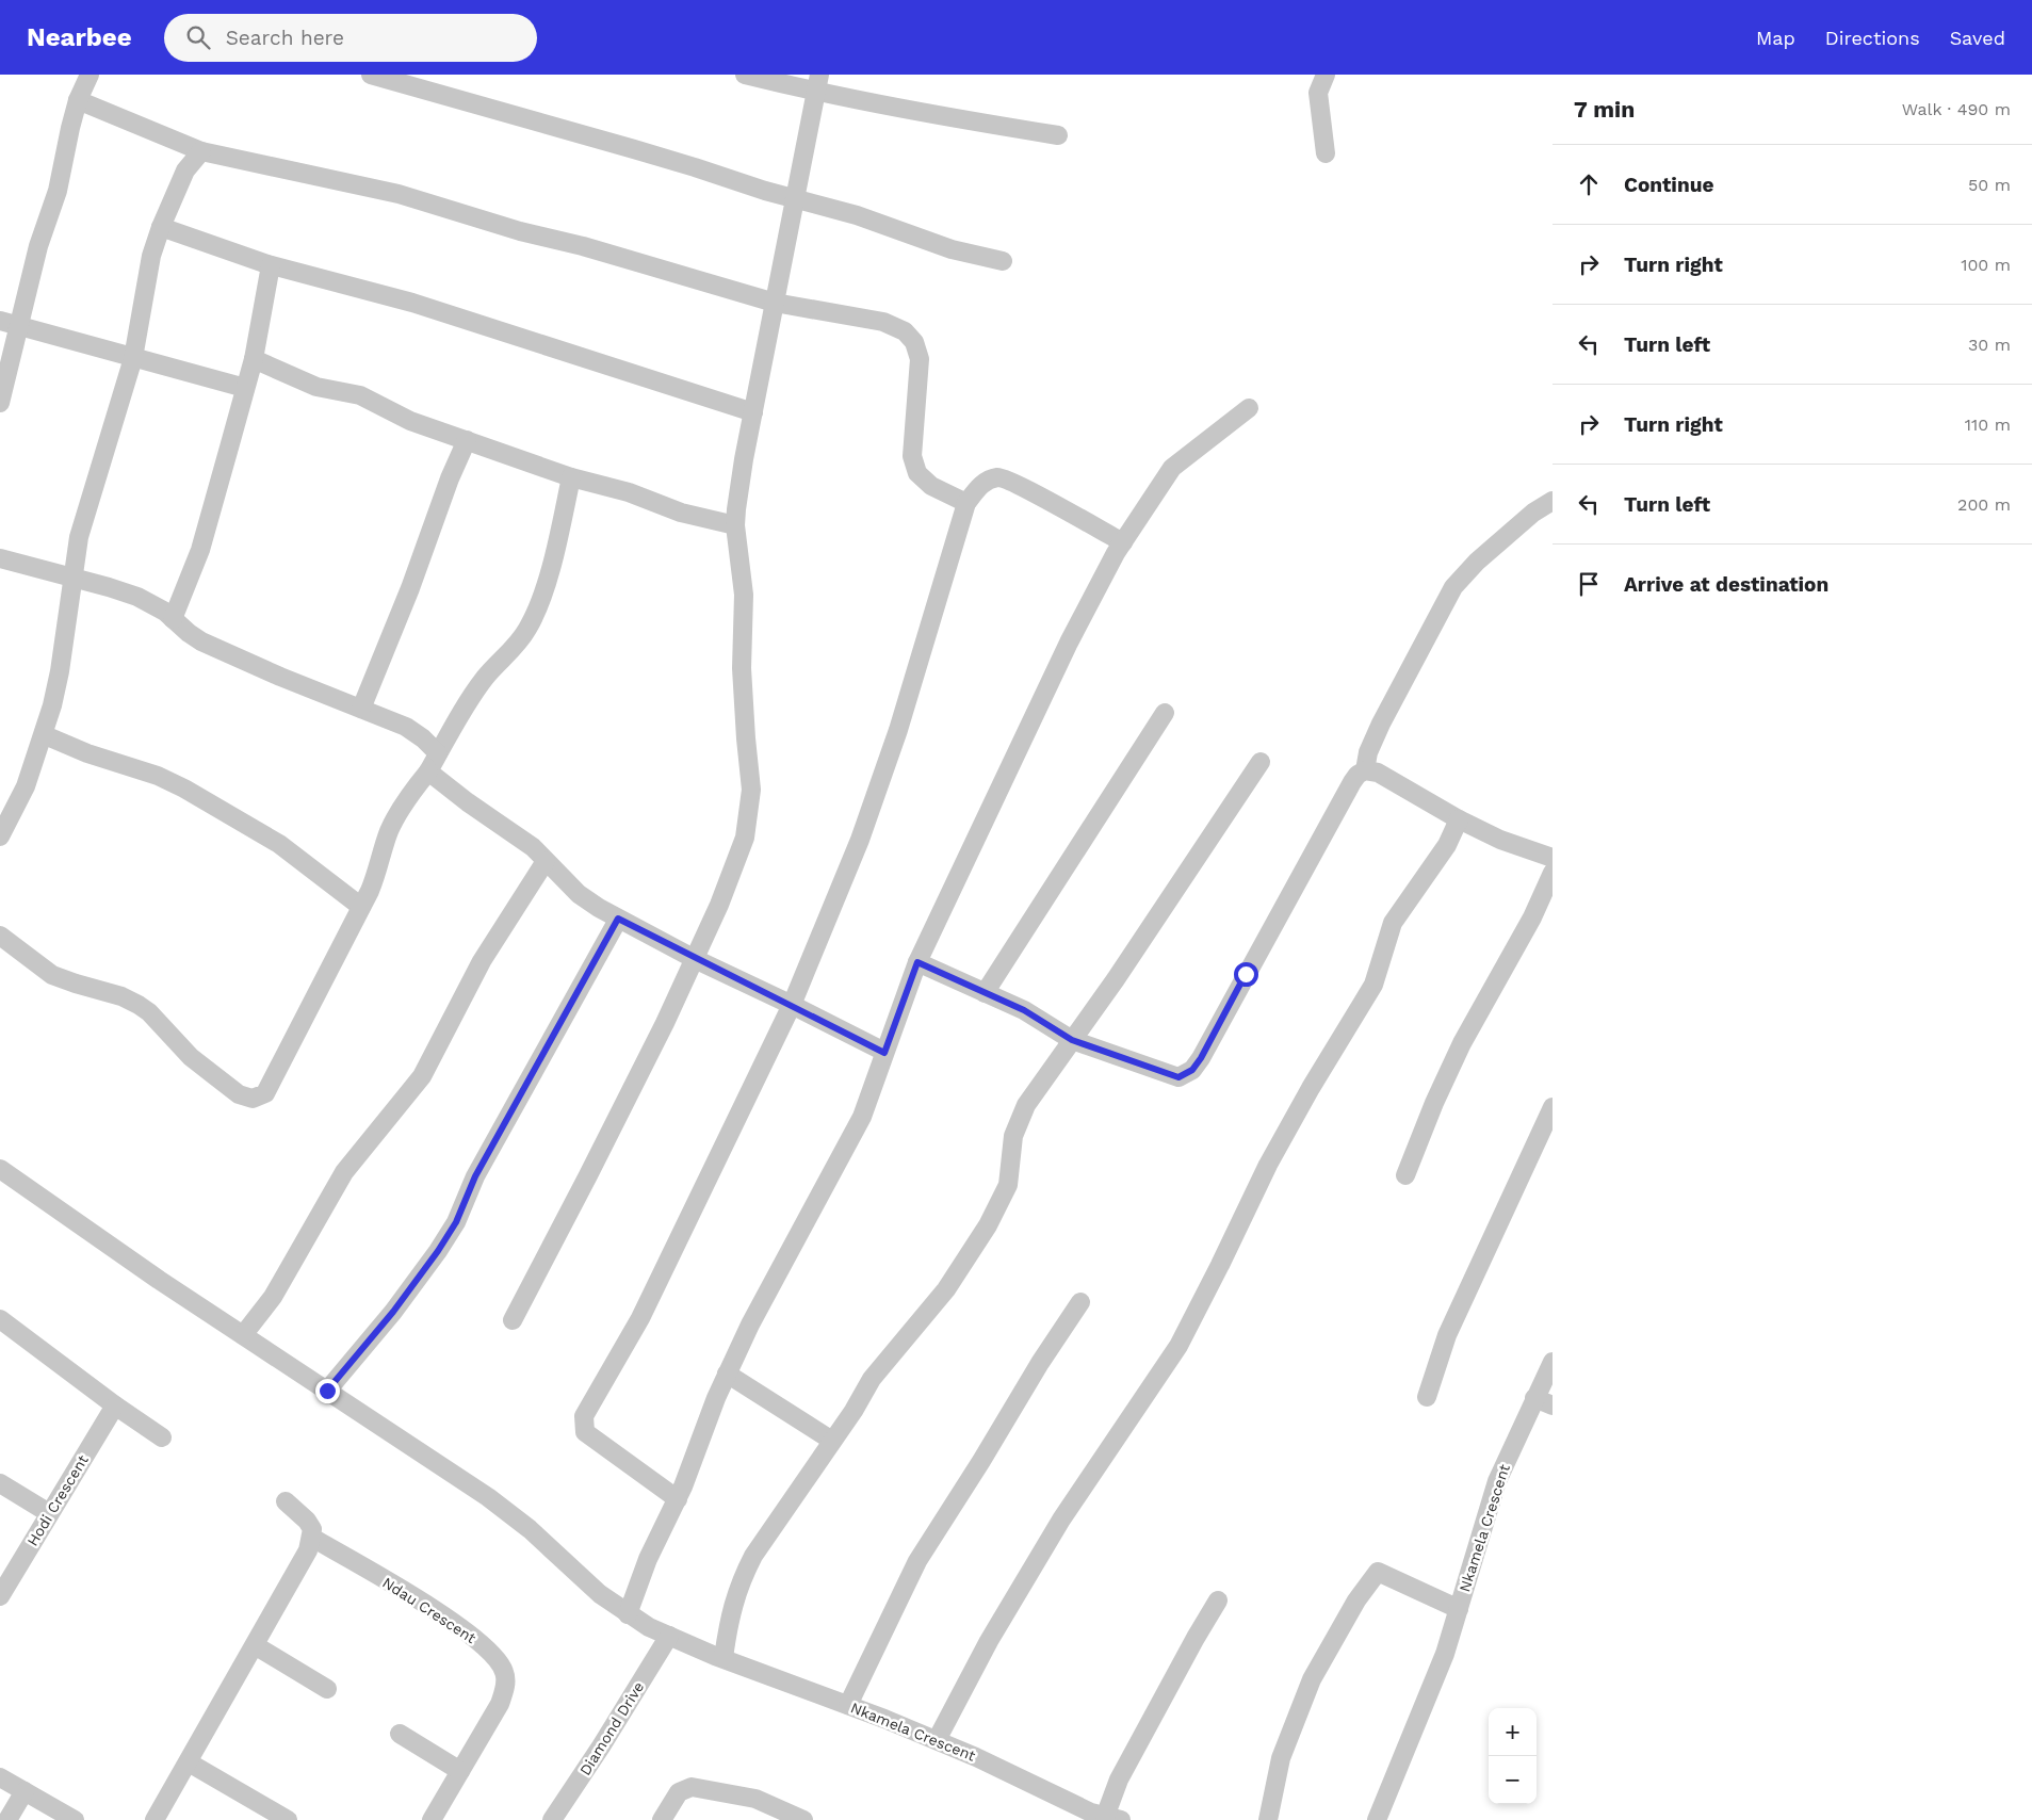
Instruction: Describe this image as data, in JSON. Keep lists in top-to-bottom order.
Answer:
{
  "streets": {
    "street": [
      "Hodi Crescent",
      "Nkamela Crescent",
      "Ndau Crescent",
      "Diamond Drive"
    ]
  },
  "crossings": [
    ["Nkamela Crescent", "Diamond Drive"]
  ],
  "page": {
    "header": "Nearbee",
    "search": "Search here",
    "nav": ["Map", "Directions", "Saved"],
    "heading": ["7 min", "Walk · 490 m"],
    "list": [
      ["Continue", "50 m"],
      ["Turn right", "100 m"],
      ["Turn left", "30 m"],
      ["Turn right", "110 m"],
      ["Turn left", "200 m"],
      "Arrive at destination"
    ],
    "map_buttons": ["+", "−"]
  }
}
